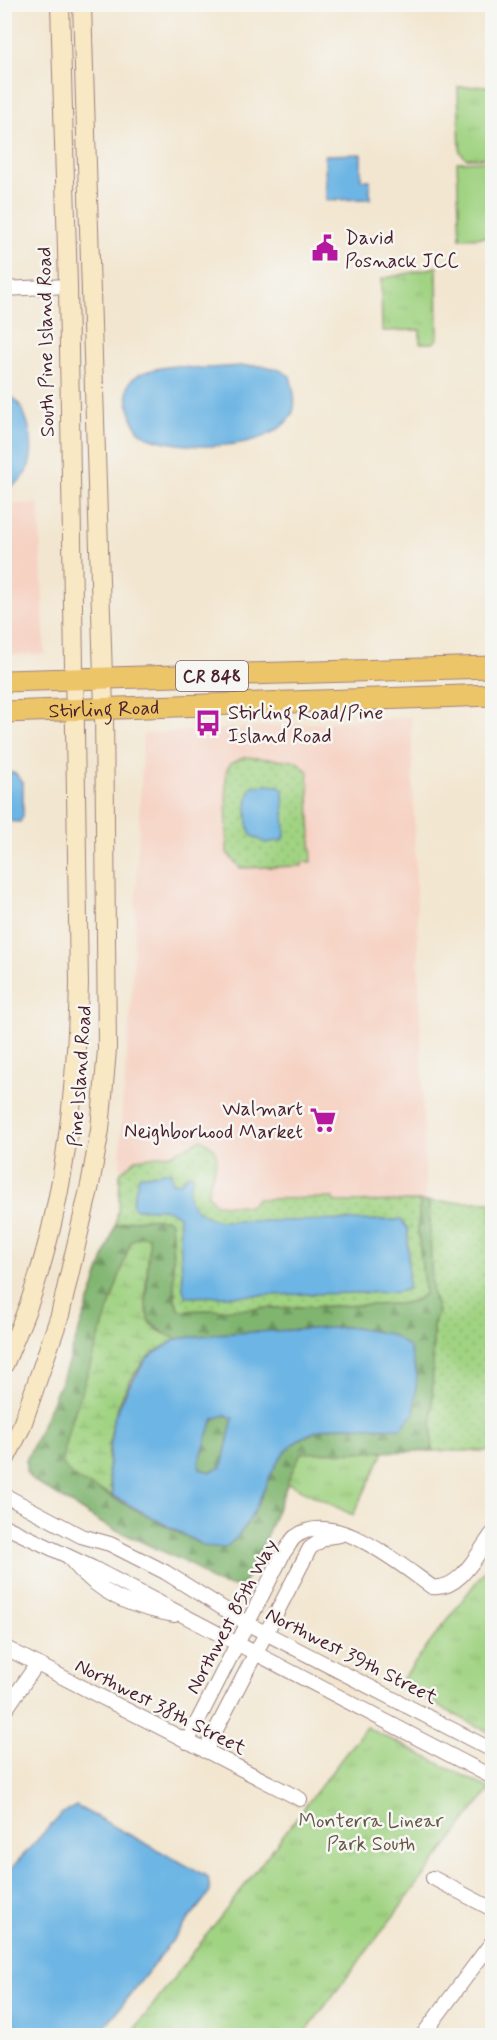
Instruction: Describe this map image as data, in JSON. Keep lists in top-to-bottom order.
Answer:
{
  "streets": {
    "main road": [
      "South Pine Island Road",
      "CR 848",
      "Stirling Road",
      "Pine Island Road"
    ],
    "street": ["Northwest 85th Way", "Northwest 39th Street", "Northwest 38th Street"]
  },
  "crossings": [
    ["South Pine Island Road", "Stirling Road"],
    ["South Pine Island Road", "Pine Island Road"],
    ["Stirling Road", "Pine Island Road"],
    ["Northwest 85th Way", "Northwest 39th Street"],
    ["Northwest 85th Way", "Northwest 38th Street"]
  ],
  "parks": ["Monterra Linear Park South"],
  "places": {
    "public building": ["David Posnack JCC"],
    "bus stop": ["Stirling Road/Pine Island Road"],
    "supermarket": ["Walmart Neighborhood Market"]
  }
}
